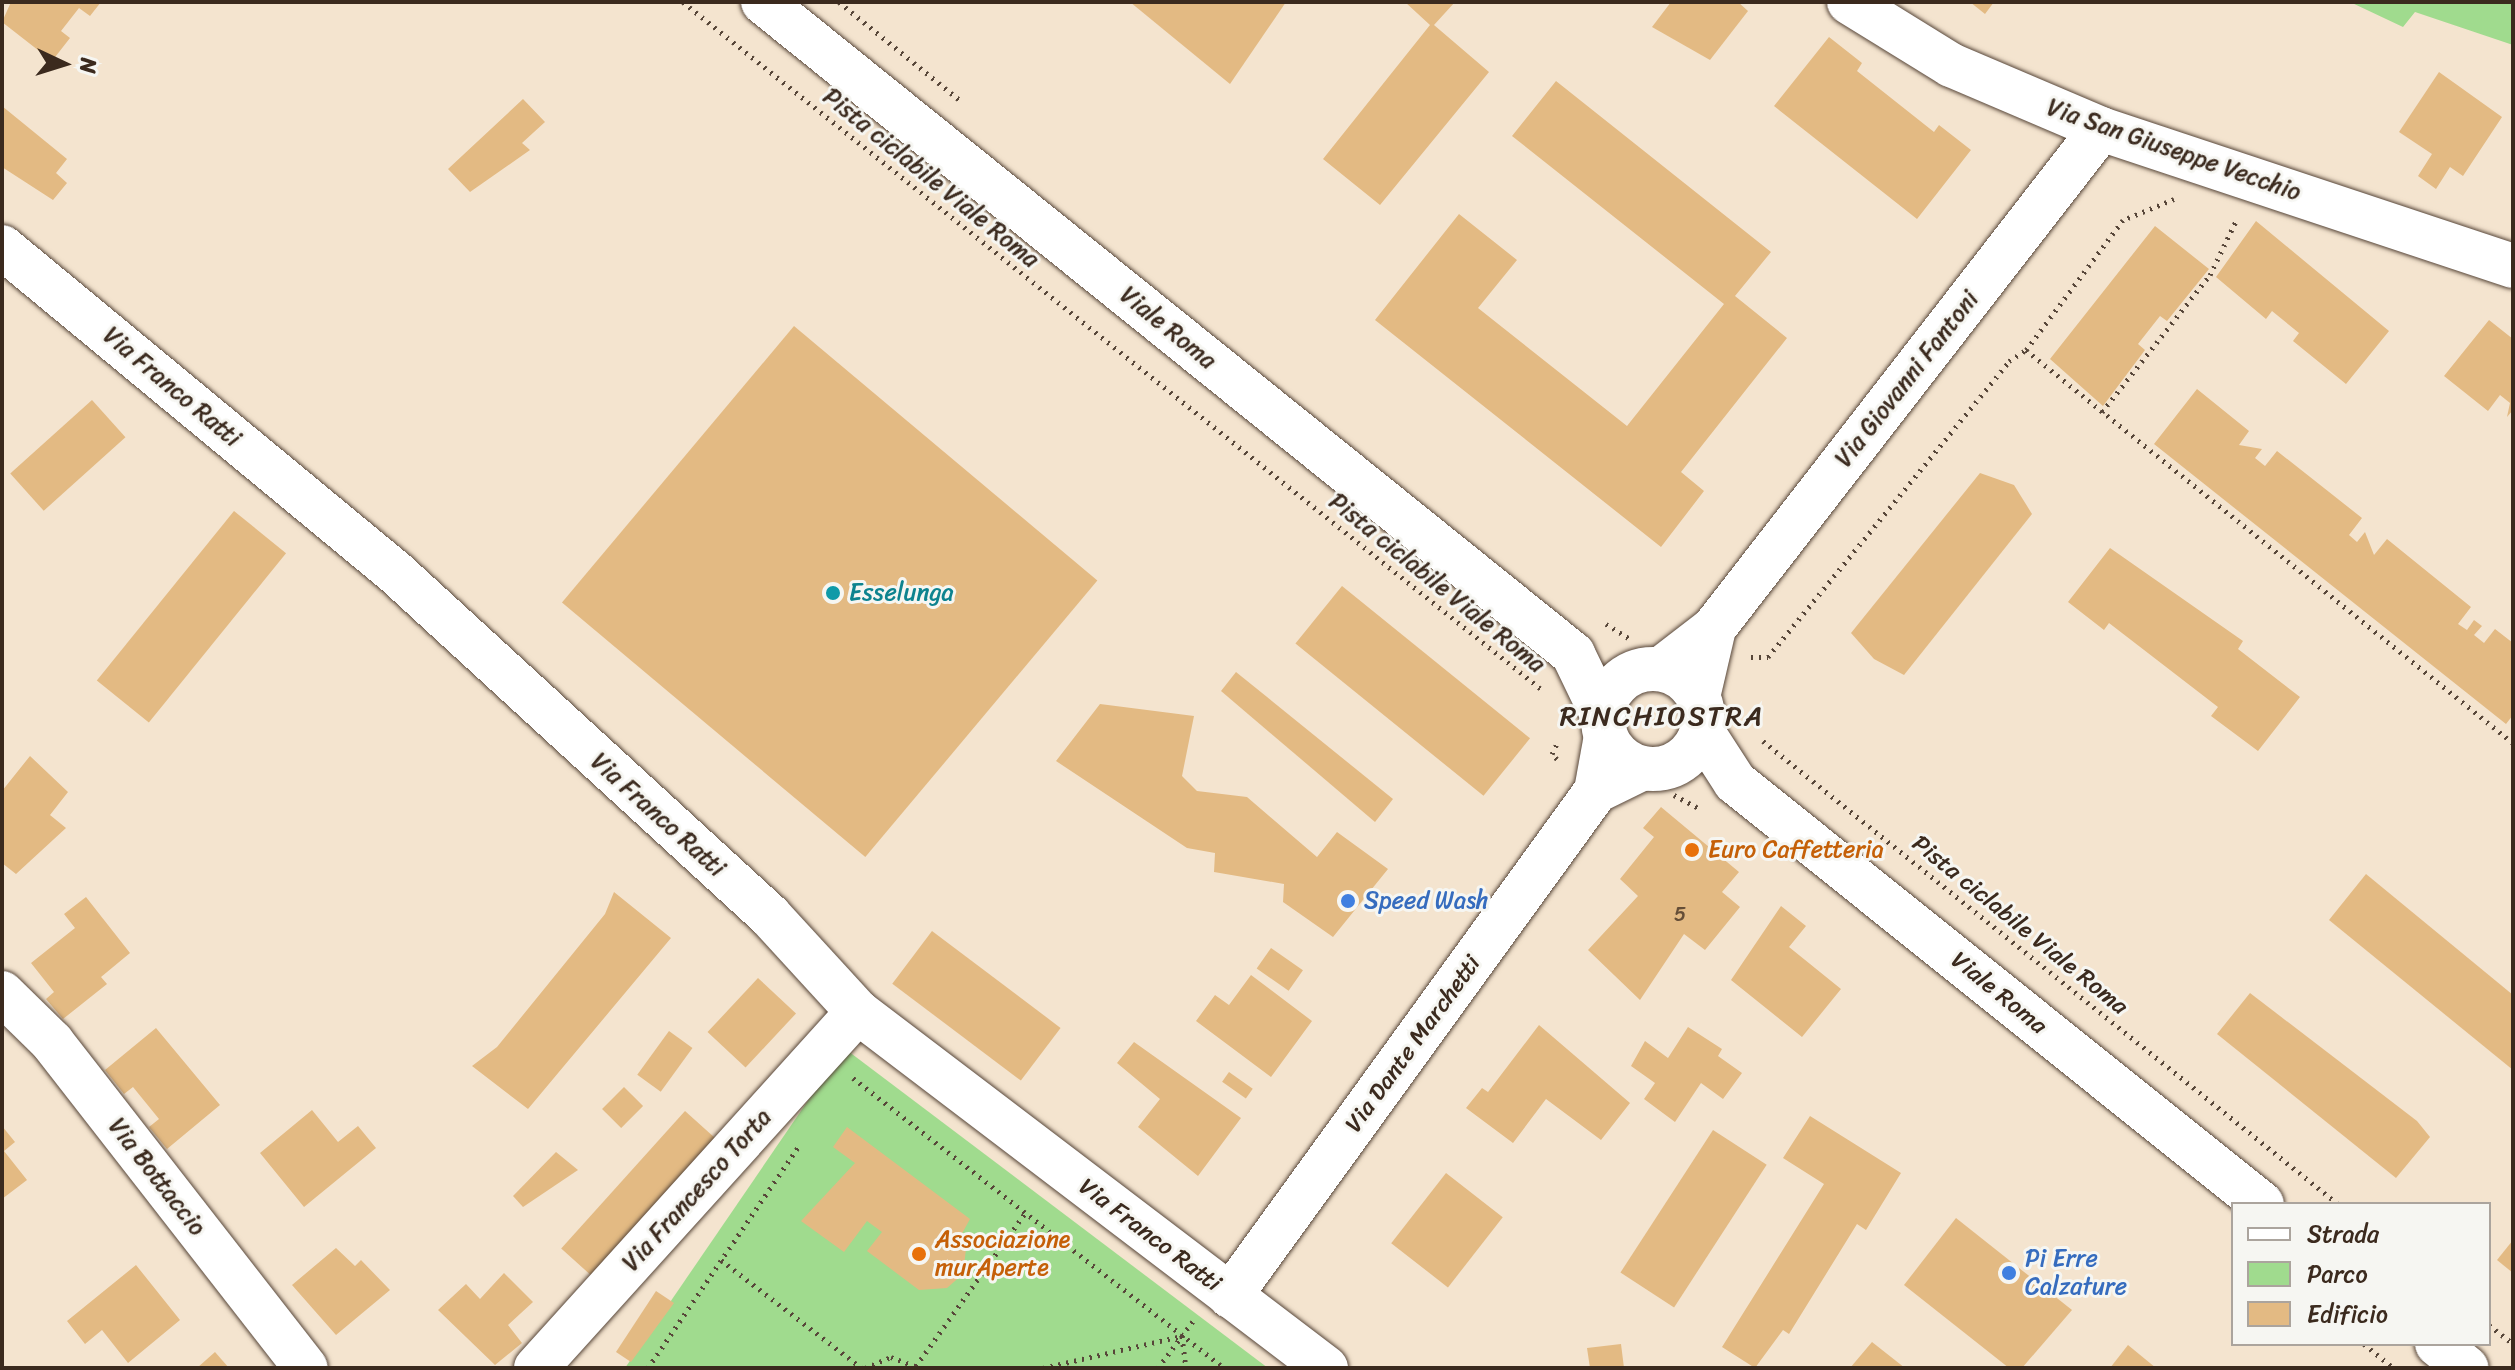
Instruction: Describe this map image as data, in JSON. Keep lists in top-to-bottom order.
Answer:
{
  "streets": {
    "street": [
      "Via San Giuseppe Vecchio",
      "Viale Roma",
      "Via Giovanni Fantoni",
      "Via Franco Ratti",
      "Via Dante Marchetti",
      "Via Bottaccio",
      "Via Francesco Torta"
    ],
    "path": ["Pista ciclabile Viale Roma"]
  },
  "crossings": [
    ["Via San Giuseppe Vecchio", "Via Giovanni Fantoni"],
    ["Viale Roma", "Via Giovanni Fantoni"],
    ["Via Franco Ratti", "Via Dante Marchetti"],
    ["Via Franco Ratti", "Via Francesco Torta"]
  ],
  "districts": ["RINCHIOSTRA"],
  "places": [
    "Esselunga",
    "Euro Caffetteria",
    "Speed Wash",
    "Associazione murAperte",
    "Pi Erre Calzature"
  ],
  "house_numbers": ["5"],
  "legend": ["Strada", "Parco", "Edificio"],
  "north": "right"
}
